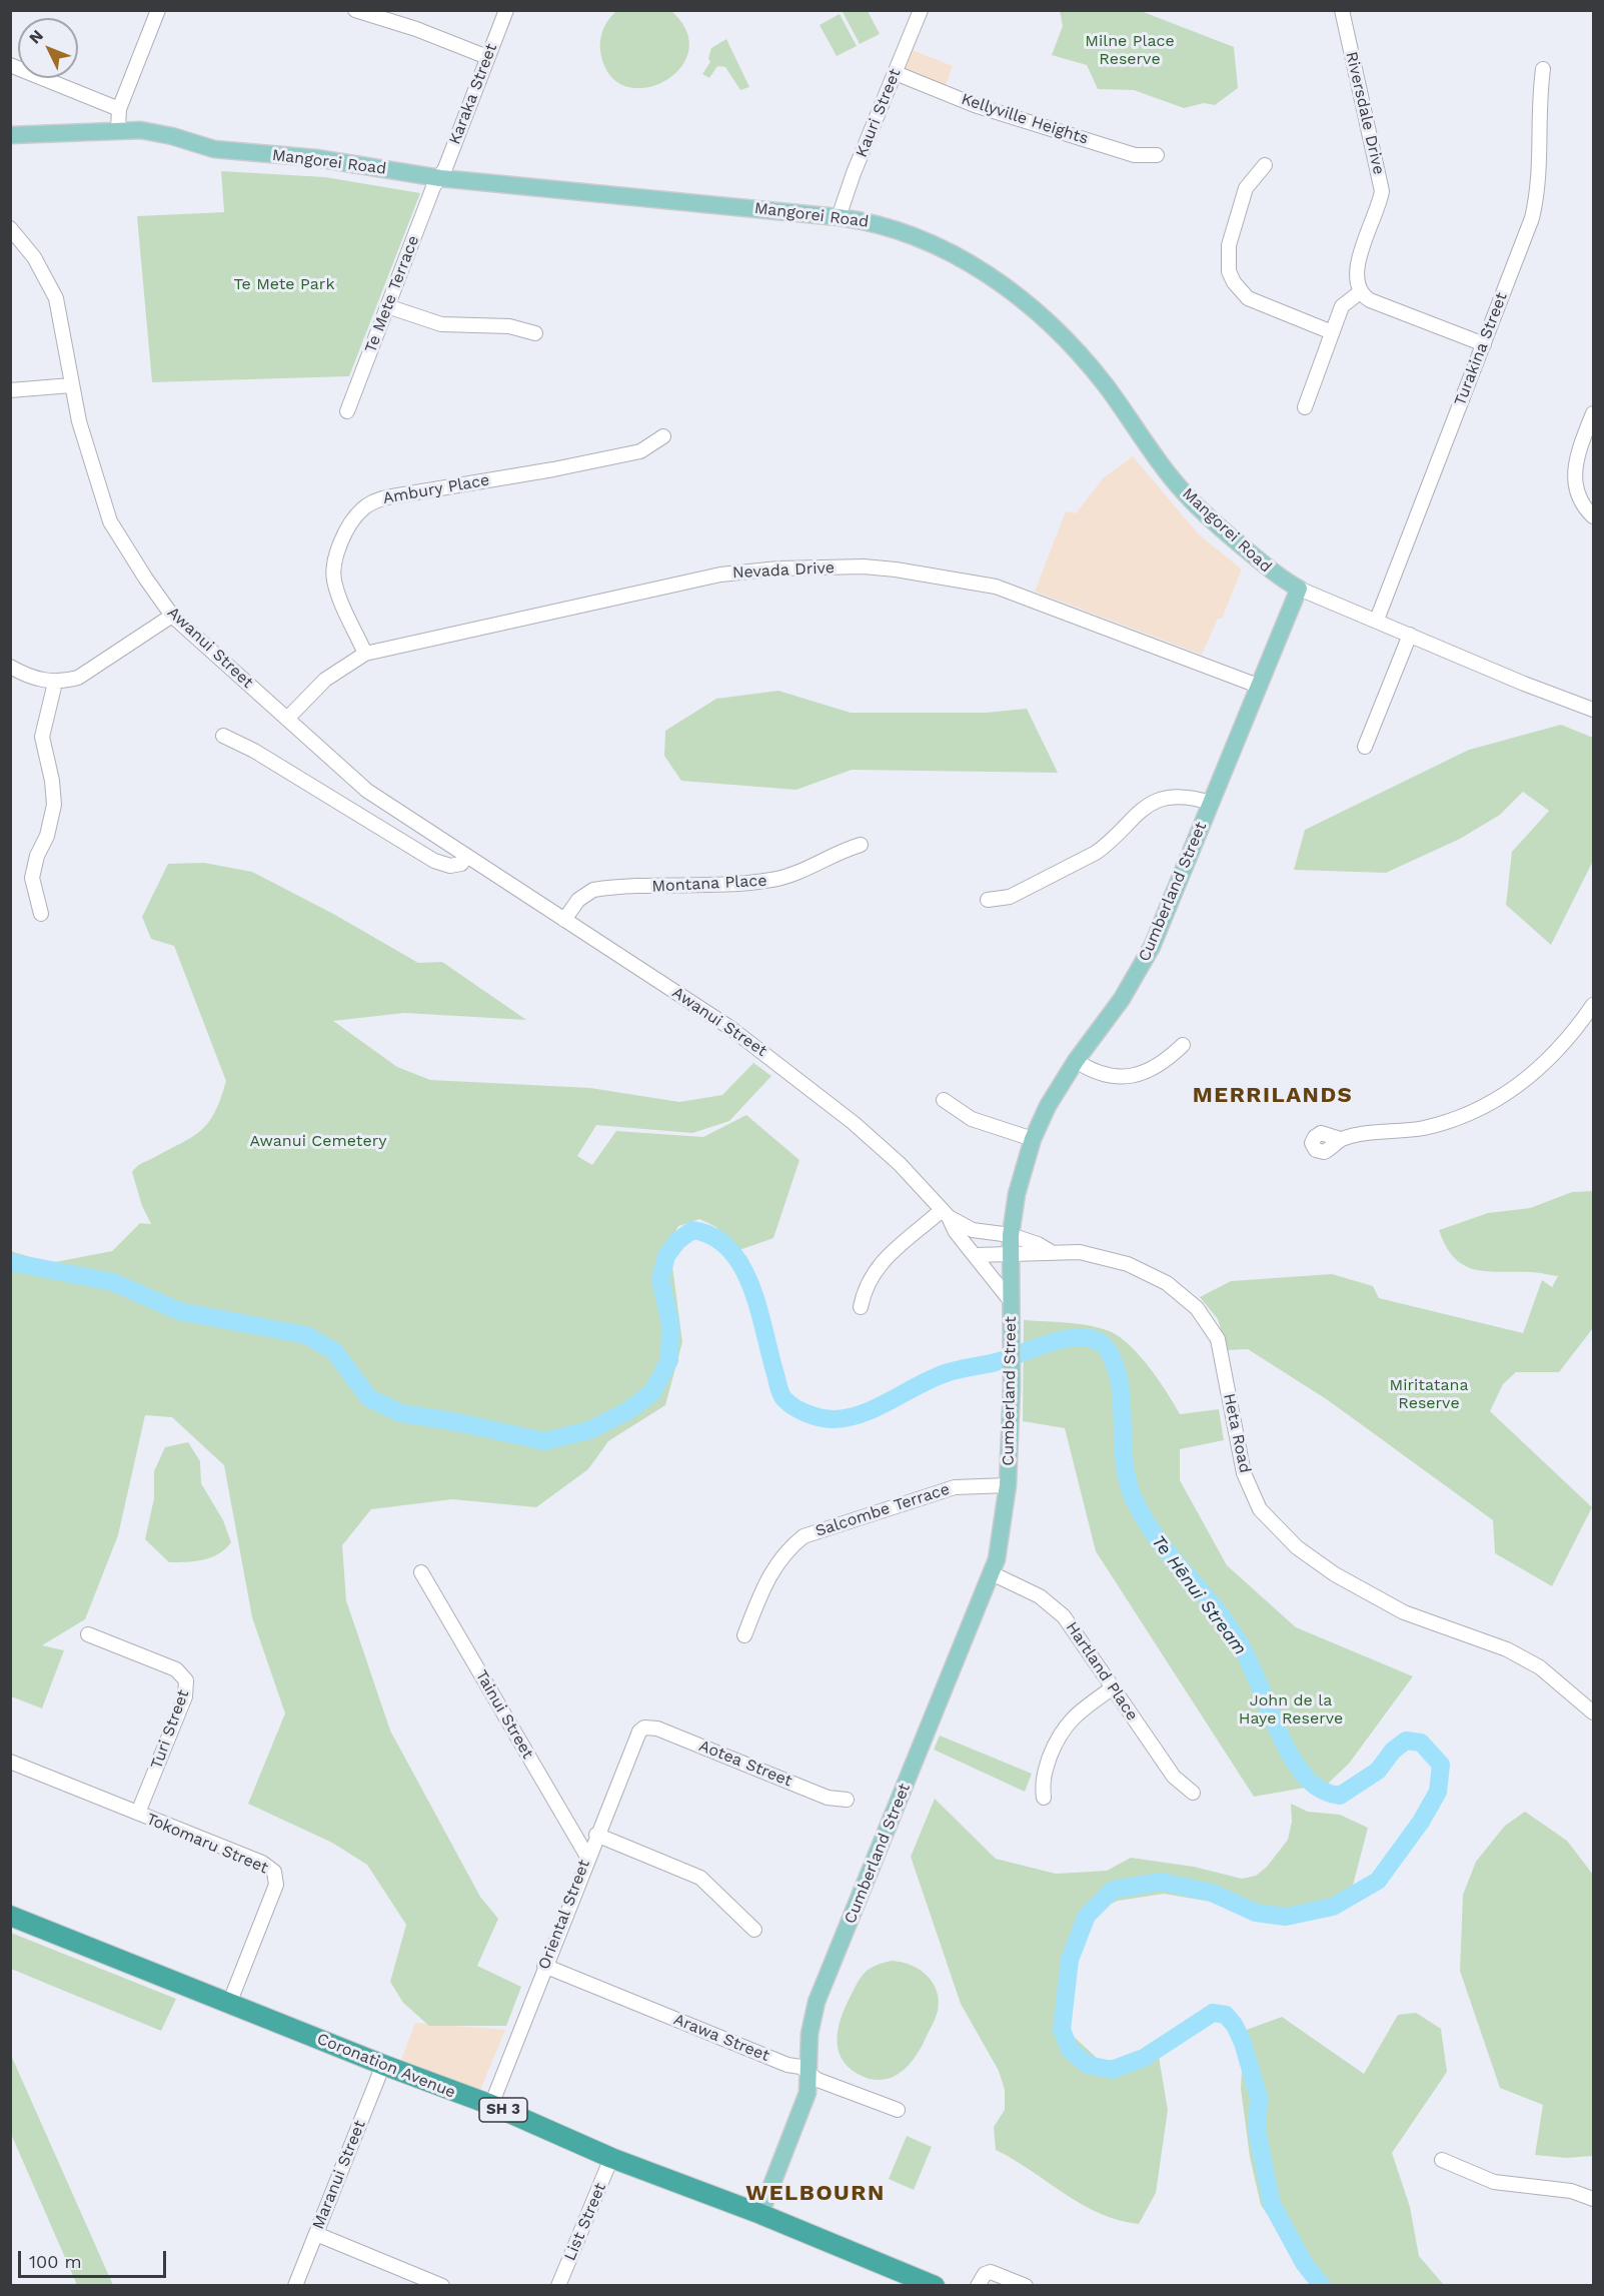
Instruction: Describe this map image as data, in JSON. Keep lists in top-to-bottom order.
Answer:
{
  "streets": {
    "highway": ["Coronation Avenue", "SH 3"],
    "main road": ["Mangorei Road", "Cumberland Street"],
    "street": [
      "Karaka Street",
      "Kauri Street",
      "Riversdale Drive",
      "Kellyville Heights",
      "Te Mete Terrace",
      "Turakina Street",
      "Ambury Place",
      "Nevada Drive",
      "Awanui Street",
      "Montana Place",
      "Heta Road",
      "Salcombe Terrace",
      "Hartland Place",
      "Tainui Street",
      "Turi Street",
      "Aotea Street",
      "Tokomaru Street",
      "Oriental Street",
      "Arawa Street",
      "Maranui Street",
      "List Street"
    ]
  },
  "crossings": [
    ["Karaka Street", "Mangorei Road"],
    ["Karaka Street", "Te Mete Terrace"],
    ["Kauri Street", "Kellyville Heights"],
    ["Kauri Street", "Mangorei Road"],
    ["Mangorei Road", "Te Mete Terrace"],
    ["Mangorei Road", "Turakina Street"],
    ["Mangorei Road", "Cumberland Street"],
    ["Ambury Place", "Nevada Drive"],
    ["Nevada Drive", "Awanui Street"],
    ["Nevada Drive", "Cumberland Street"],
    ["Awanui Street", "Montana Place"],
    ["Awanui Street", "Cumberland Street"],
    ["Awanui Street", "Heta Road"],
    ["Cumberland Street", "Heta Road"],
    ["Cumberland Street", "Salcombe Terrace"],
    ["Cumberland Street", "Hartland Place"],
    ["Cumberland Street", "Arawa Street"],
    ["Cumberland Street", "Coronation Avenue"],
    ["Tainui Street", "Oriental Street"],
    ["Turi Street", "Tokomaru Street"],
    ["Aotea Street", "Oriental Street"],
    ["Tokomaru Street", "Coronation Avenue"],
    ["Oriental Street", "Arawa Street"],
    ["Oriental Street", "Coronation Avenue"],
    ["Coronation Avenue", "Maranui Street"],
    ["Coronation Avenue", "List Street"]
  ],
  "districts": ["MERRILANDS", "WELBOURN"],
  "water": ["Te Hēnui Stream"],
  "parks": [
    "Milne Place Reserve",
    "Te Mete Park",
    "Awanui Cemetery",
    "Miritatana Reserve",
    "John de la Haye Reserve"
  ],
  "scale_bar": "100 m",
  "north": "top left"
}
